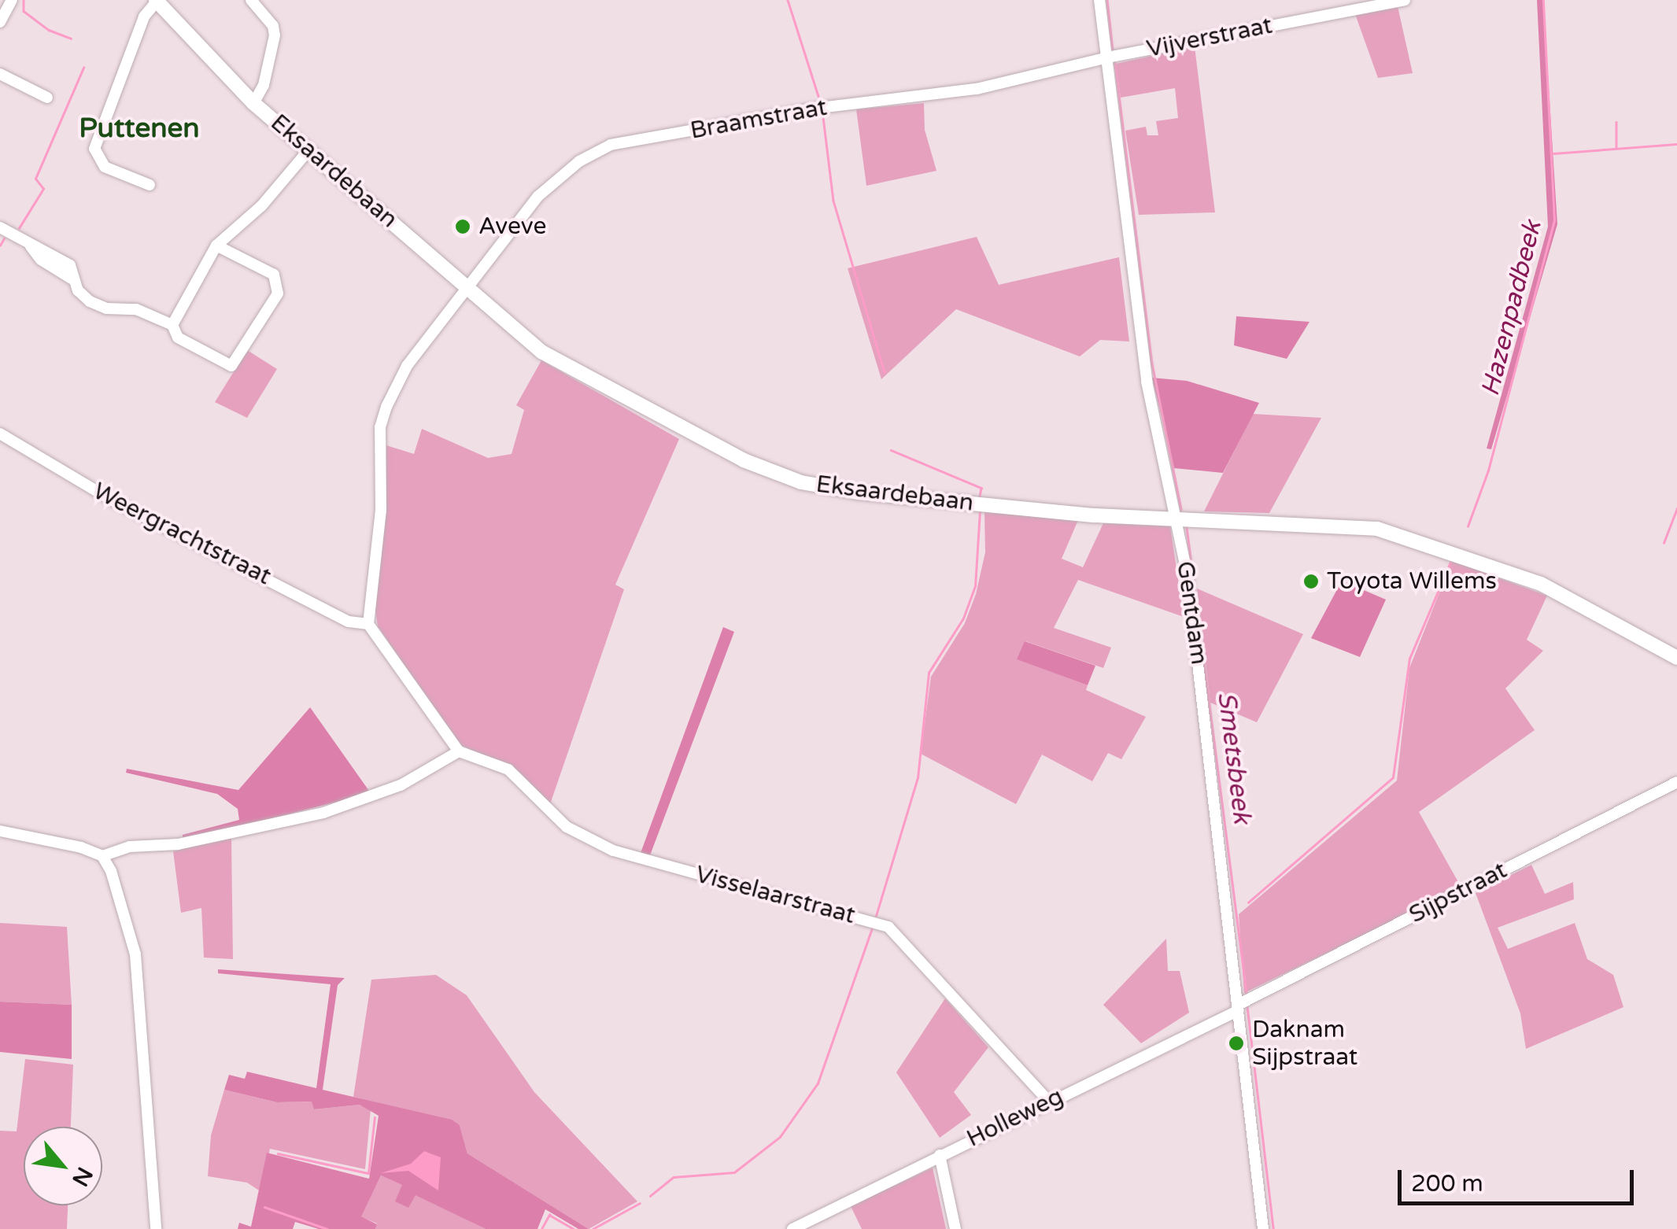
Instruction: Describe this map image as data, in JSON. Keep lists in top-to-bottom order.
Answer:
{
  "streets": {
    "main road": ["Eksaardebaan"],
    "street": [
      "Vijverstraat",
      "Braamstraat",
      "Weergrachtstraat",
      "Gentdam",
      "Sijpstraat",
      "Visselaarstraat",
      "Holleweg"
    ]
  },
  "crossings": [
    ["Vijverstraat", "Braamstraat"],
    ["Vijverstraat", "Gentdam"],
    ["Braamstraat", "Eksaardebaan"],
    ["Braamstraat", "Gentdam"],
    ["Eksaardebaan", "Gentdam"],
    ["Gentdam", "Sijpstraat"],
    ["Gentdam", "Holleweg"],
    ["Sijpstraat", "Holleweg"],
    ["Visselaarstraat", "Holleweg"]
  ],
  "districts": ["Puttenen"],
  "water": ["Hazenpadbeek", "Smetsbeek"],
  "places": ["Aveve", "Toyota Willems", "Daknam Sijpstraat"],
  "scale_bar": "200 m",
  "north": "bottom right"
}
